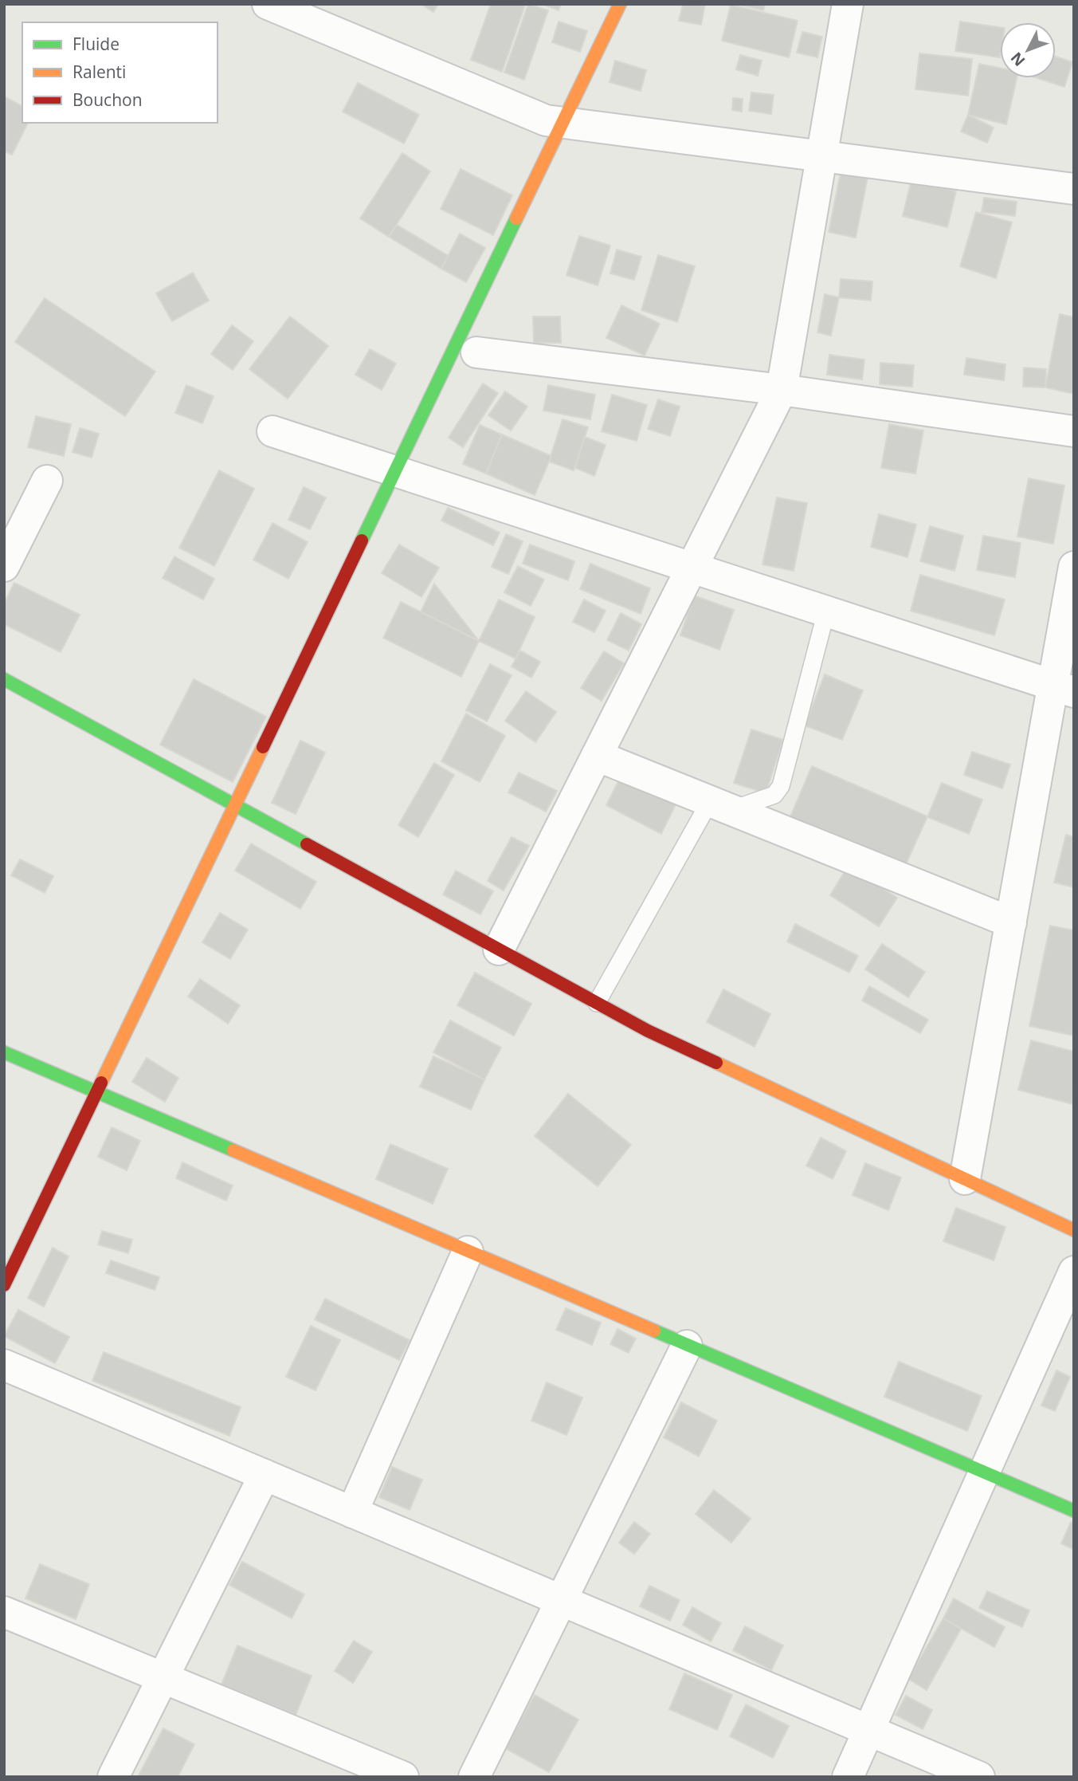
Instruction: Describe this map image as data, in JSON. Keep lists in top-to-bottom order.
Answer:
{
  "legend": ["Fluide", "Ralenti", "Bouchon"],
  "north": "bottom left"
}
